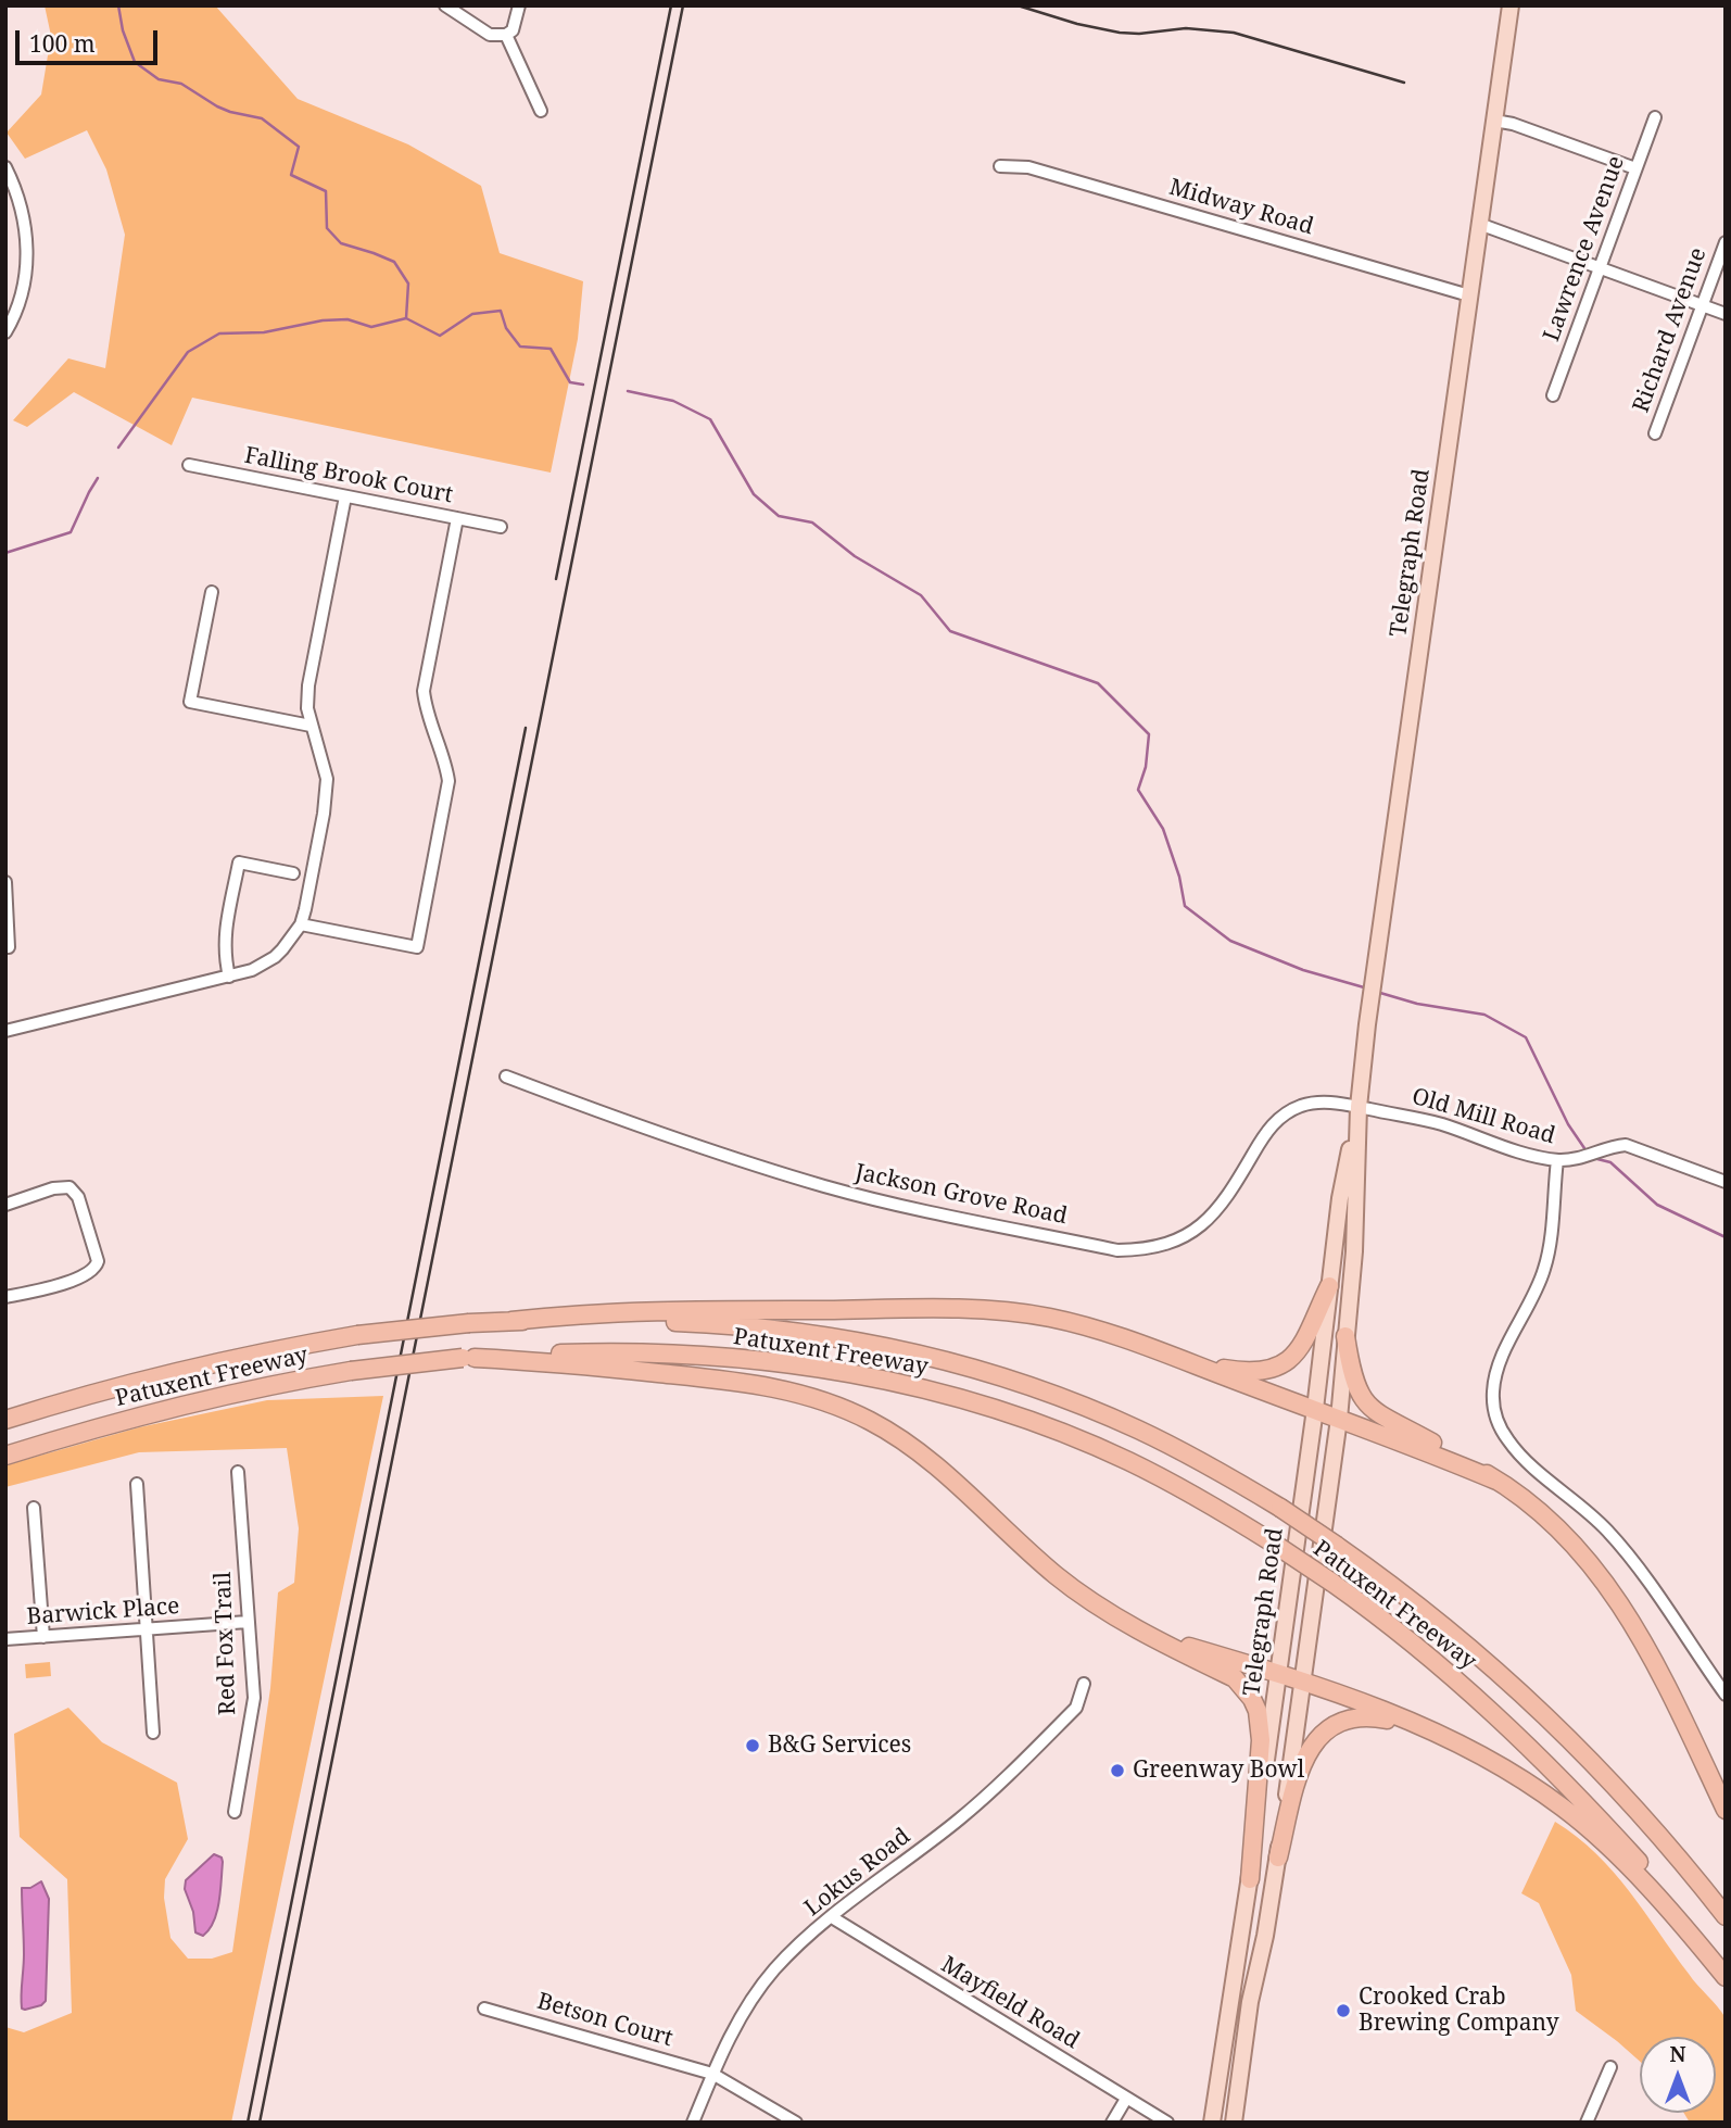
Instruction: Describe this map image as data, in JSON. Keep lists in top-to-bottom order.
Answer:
{
  "streets": {
    "highway": ["Patuxent Freeway"],
    "main road": ["Telegraph Road"],
    "street": [
      "Midway Road",
      "Lawrence Avenue",
      "Richard Avenue",
      "Falling Brook Court",
      "Old Mill Road",
      "Jackson Grove Road",
      "Barwick Place",
      "Red Fox Trail",
      "Lokus Road",
      "Mayfield Road",
      "Betson Court"
    ]
  },
  "crossings": [
    ["Midway Road", "Telegraph Road"],
    ["Telegraph Road", "Old Mill Road"],
    ["Telegraph Road", "Jackson Grove Road"],
    ["Old Mill Road", "Jackson Grove Road"],
    ["Barwick Place", "Red Fox Trail"],
    ["Lokus Road", "Mayfield Road"],
    ["Lokus Road", "Betson Court"]
  ],
  "places": ["B&G Services", "Greenway Bowl", "Crooked Crab Brewing Company"],
  "scale_bar": "100 m",
  "north": "top"
}
